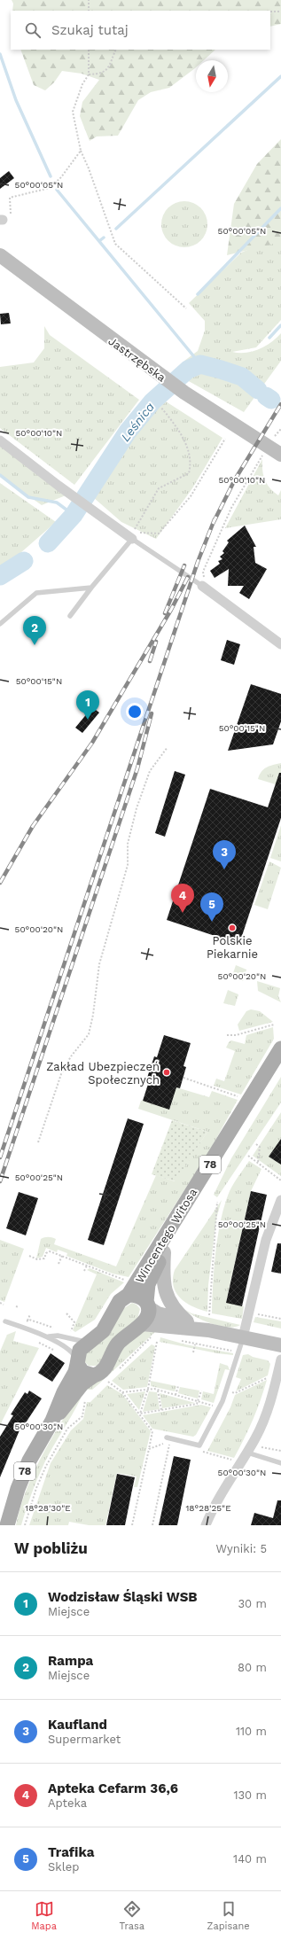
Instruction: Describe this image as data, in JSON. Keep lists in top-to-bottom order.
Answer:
{
  "streets": {
    "main road": ["Jastrzębska", "78", "Wincentego Witosa"]
  },
  "crossings": [
    ["78", "Wincentego Witosa"]
  ],
  "water": ["Leśnica"],
  "places": ["Polskie Piekarnie", "Zakład Ubezpieczeń Społecznych"],
  "north": "bottom",
  "page": {
    "search": "Szukaj tutaj",
    "pins": [
      "2",
      "1",
      "3",
      "4",
      "5"
    ],
    "heading": ["W pobliżu", "Wyniki: 5"],
    "list": [
      {
        "mark": "1",
        "name": "Wodzisław Śląski WSB",
        "note": "Miejsce",
        "value": "30 m"
      },
      {
        "mark": "2",
        "name": "Rampa",
        "note": "Miejsce",
        "value": "80 m"
      },
      {
        "mark": "3",
        "name": "Kaufland",
        "note": "Supermarket",
        "value": "110 m"
      },
      {
        "mark": "4",
        "name": "Apteka Cefarm 36,6",
        "note": "Apteka",
        "value": "130 m"
      },
      {
        "mark": "5",
        "name": "Trafika",
        "note": "Sklep",
        "value": "140 m"
      }
    ],
    "nav": ["Mapa", "Trasa", "Zapisane"]
  },
  "coordinates": [
    "50°00'05\"N",
    "50°00'10\"N",
    "50°00'15\"N",
    "50°00'20\"N",
    "50°00'25\"N",
    "50°00'30\"N",
    "18°28'30\"E",
    "18°28'25\"E"
  ]
}
